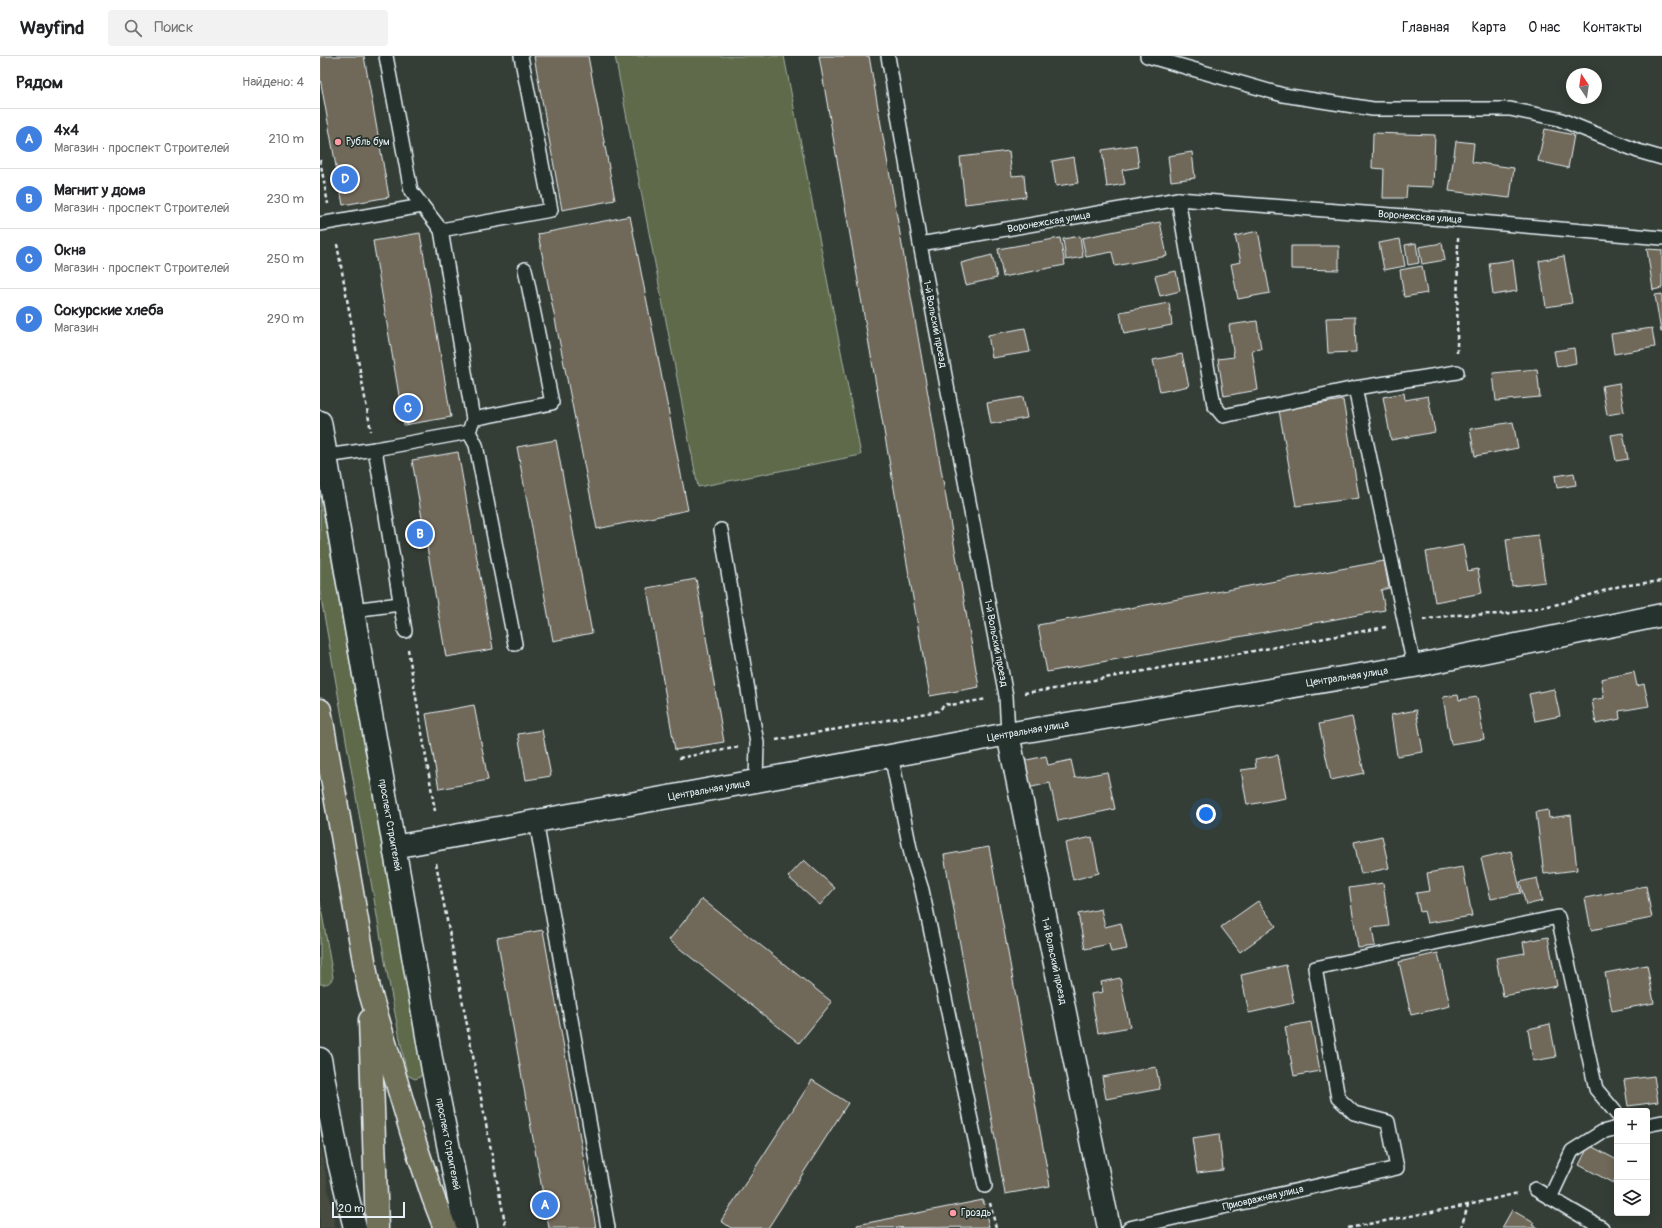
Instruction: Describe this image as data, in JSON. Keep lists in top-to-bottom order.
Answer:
{
  "streets": {
    "street": ["1-й Вольский проезд", "Центральная улица", "проспект Строителей"],
    "lane": ["Воронежская улица", "Приовражная улица"]
  },
  "crossings": [
    ["Воронежская улица", "1-й Вольский проезд"],
    ["1-й Вольский проезд", "Центральная улица"],
    ["Центральная улица", "проспект Строителей"]
  ],
  "places": ["Рубль бум", "Гроздь"],
  "scale_bar": "20 m",
  "north": "top",
  "page": {
    "header": "Wayfind",
    "search": "Поиск",
    "nav": [
      "Главная",
      "Карта",
      "О нас",
      "Контакты"
    ],
    "heading": ["Рядом", "Найдено: 4"],
    "list": [
      {
        "mark": "A",
        "name": "4x4",
        "note": "Магазин · проспект Строителей",
        "value": "210 m"
      },
      {
        "mark": "B",
        "name": "Магнит у дома",
        "note": "Магазин · проспект Строителей",
        "value": "230 m"
      },
      {
        "mark": "C",
        "name": "Окна",
        "note": "Магазин · проспект Строителей",
        "value": "250 m"
      },
      {
        "mark": "D",
        "name": "Сокурские хлеба",
        "note": "Магазин",
        "value": "290 m"
      }
    ],
    "pins": [
      "D",
      "C",
      "B",
      "A"
    ],
    "map_buttons": ["+", "−"],
    "scale": "20 m"
  }
}
